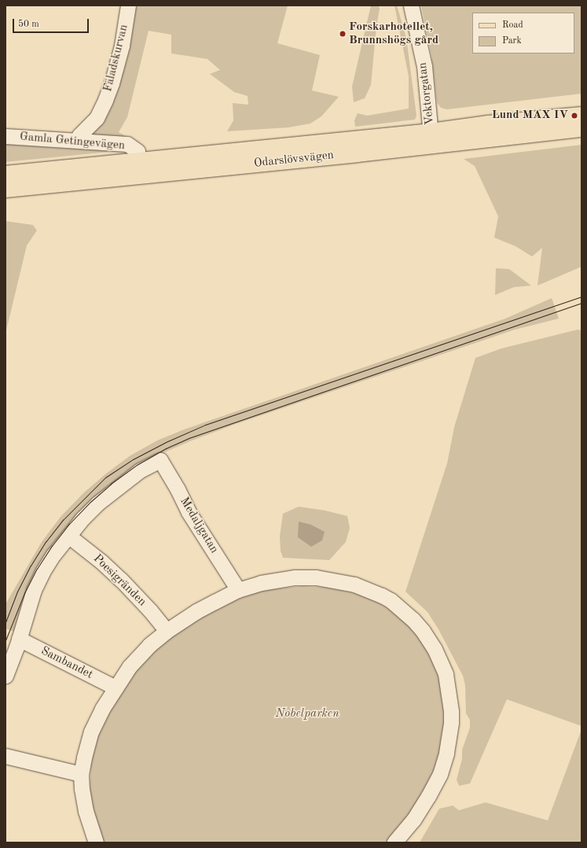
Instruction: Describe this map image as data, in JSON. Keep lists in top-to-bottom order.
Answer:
{
  "streets": {
    "main road": ["Odarslövsvägen"],
    "street": [
      "Fäladskurvan",
      "Vektorgatan",
      "Gamla Getingevägen",
      "Medaljgatan",
      "Poesigränden",
      "Sambandet"
    ]
  },
  "crossings": [
    ["Fäladskurvan", "Gamla Getingevägen"],
    ["Vektorgatan", "Odarslövsvägen"],
    ["Medaljgatan", "Poesigränden"]
  ],
  "parks": ["Nobelparken"],
  "places": ["Forskarhotellet, Brunnshögs gård", "Lund MAX IV"],
  "legend": ["Road", "Park"],
  "scale_bar": "50 m"
}
